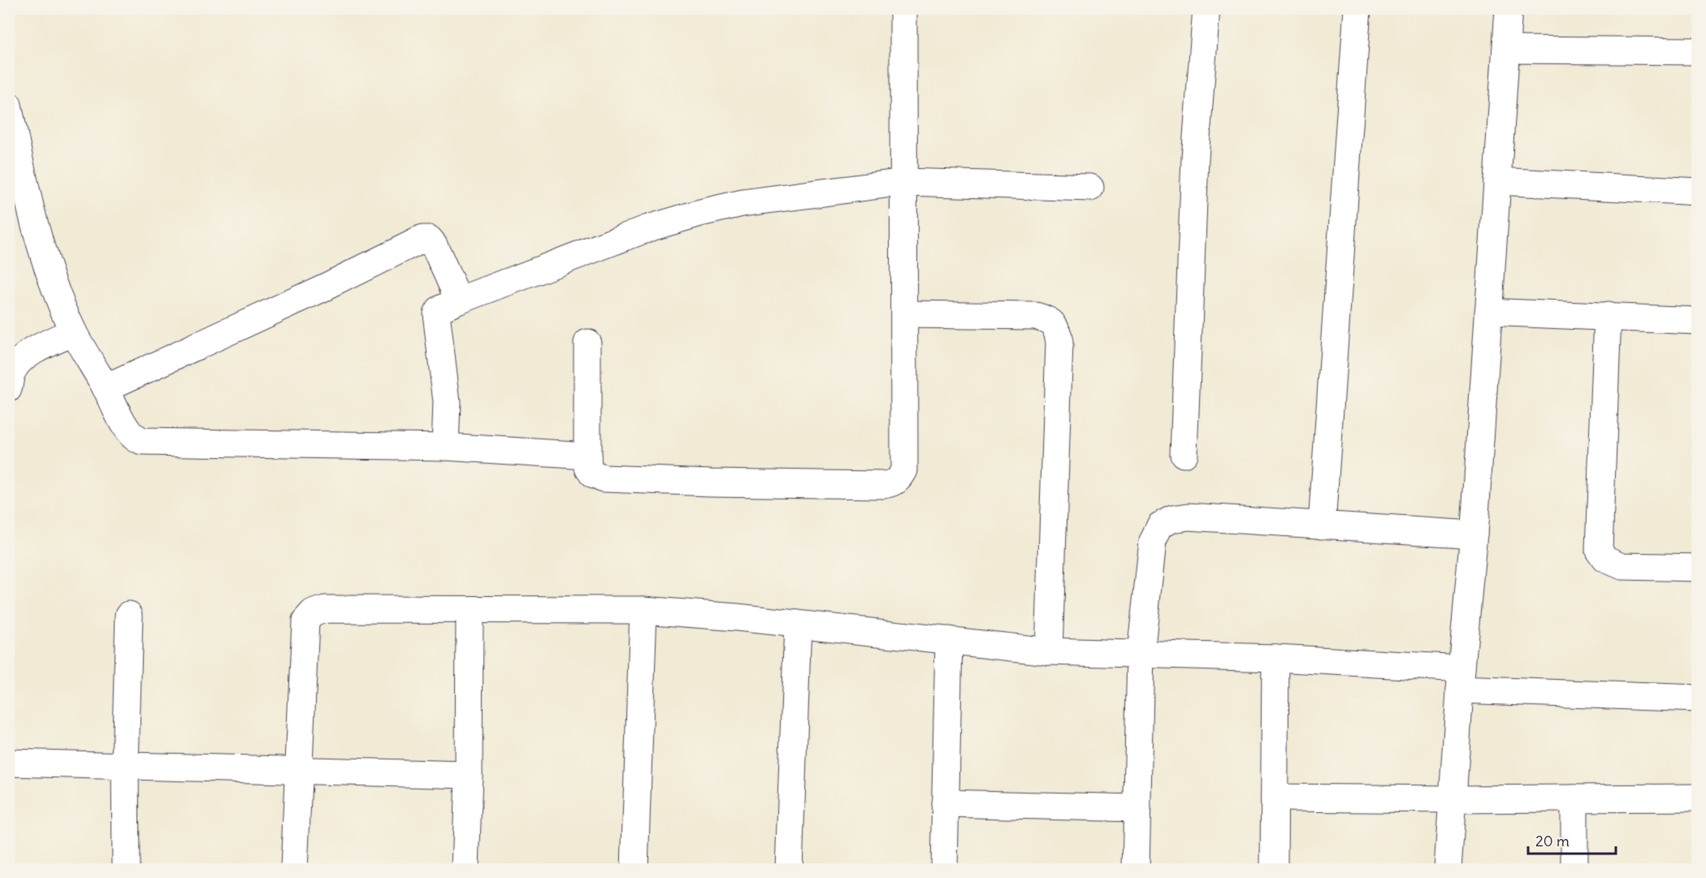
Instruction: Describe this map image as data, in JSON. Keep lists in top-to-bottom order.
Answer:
{
  "scale_bar": "20 m"
}
